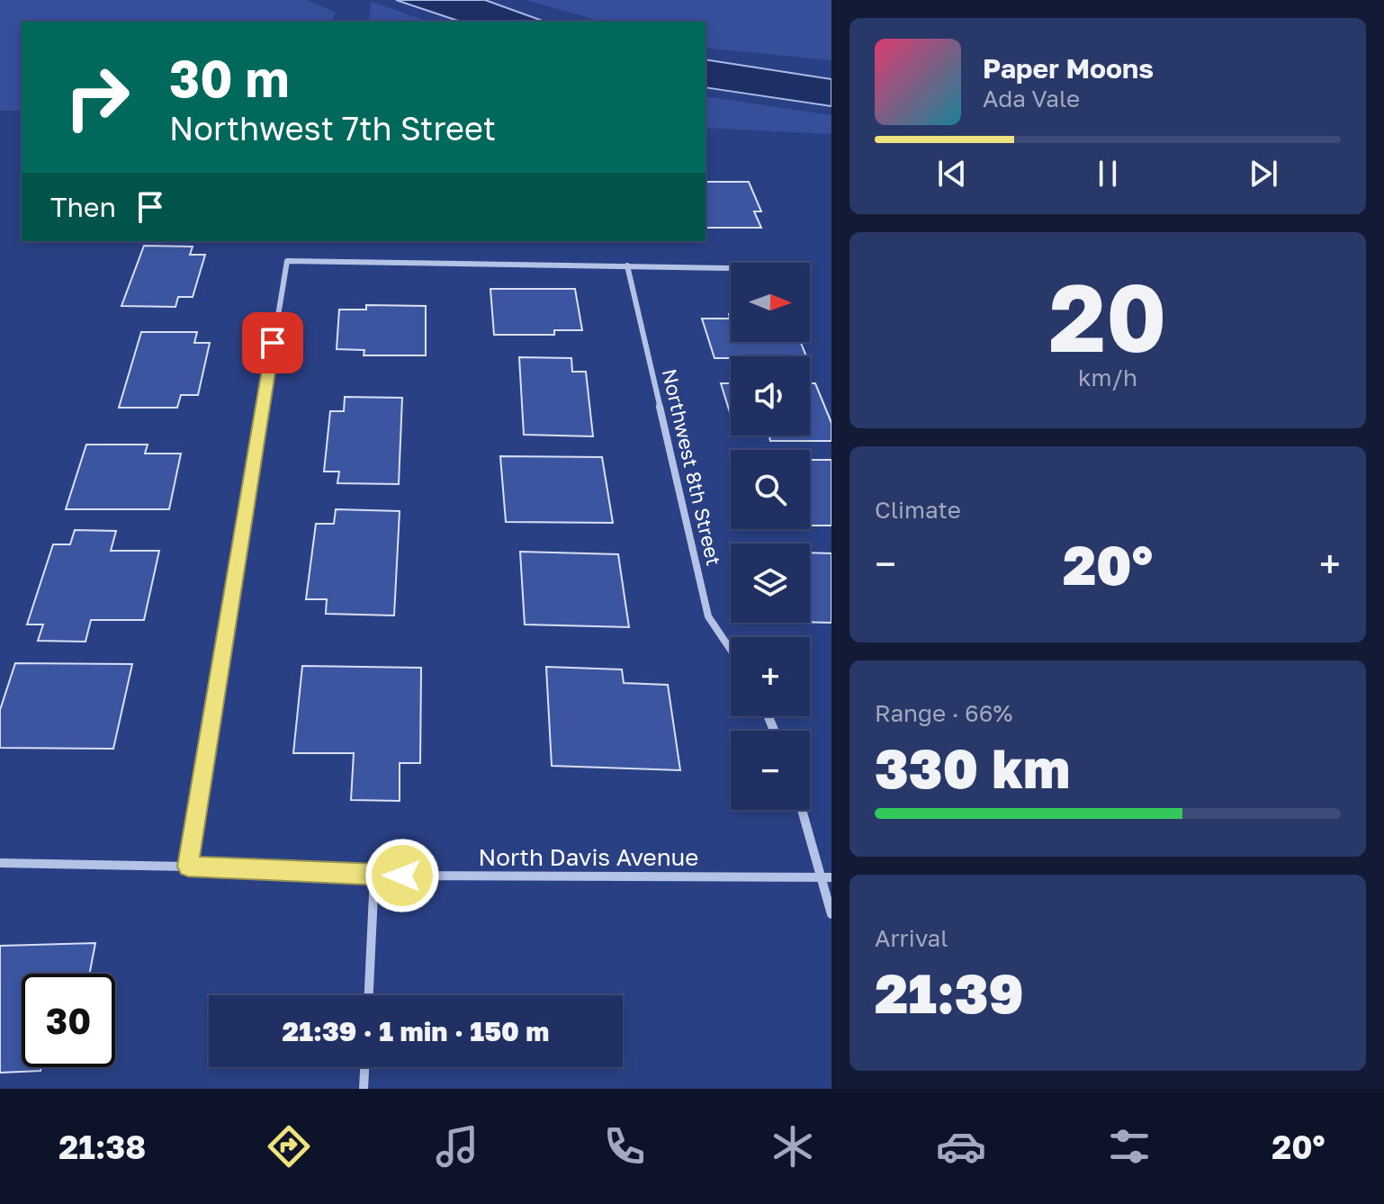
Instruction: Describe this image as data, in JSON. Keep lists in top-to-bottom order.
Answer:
{
  "streets": {
    "street": ["Northwest 8th Street", "North Davis Avenue"]
  },
  "north": "right",
  "page": {
    "turn": ["30 m", "Northwest 7th Street"],
    "song": ["Paper Moons", "Ada Vale"],
    "then": "Then",
    "tile": [
      ["20", "km/h"],
      "Climate",
      ["Range · 66%", "330 km"],
      ["Arrival", "21:39"]
    ],
    "map_buttons": ["+", "−"],
    "heat": ["−", "20°", "+"],
    "limit": "30",
    "trip": "21:39 · 1 min · 150 m",
    "tabs": ["21:38", "20°"]
  }
}
